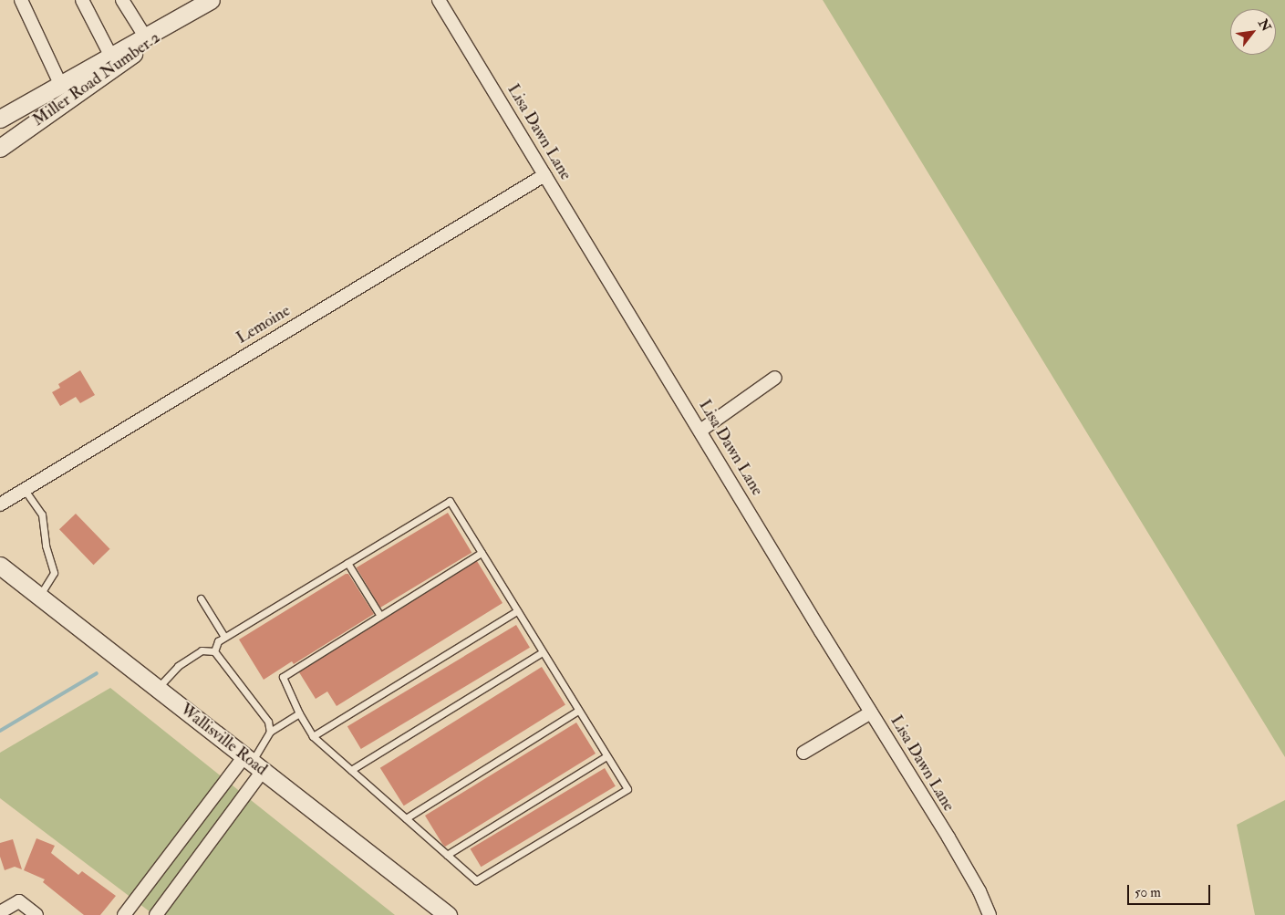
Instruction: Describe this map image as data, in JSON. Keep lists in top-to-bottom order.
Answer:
{
  "streets": {
    "main road": ["Miller Road Number 2", "Wallisville Road"],
    "street": ["Lisa Dawn Lane", "Lemoine"]
  },
  "crossings": [
    ["Lisa Dawn Lane", "Lemoine"]
  ],
  "scale_bar": "50 m",
  "north": "top right"
}
